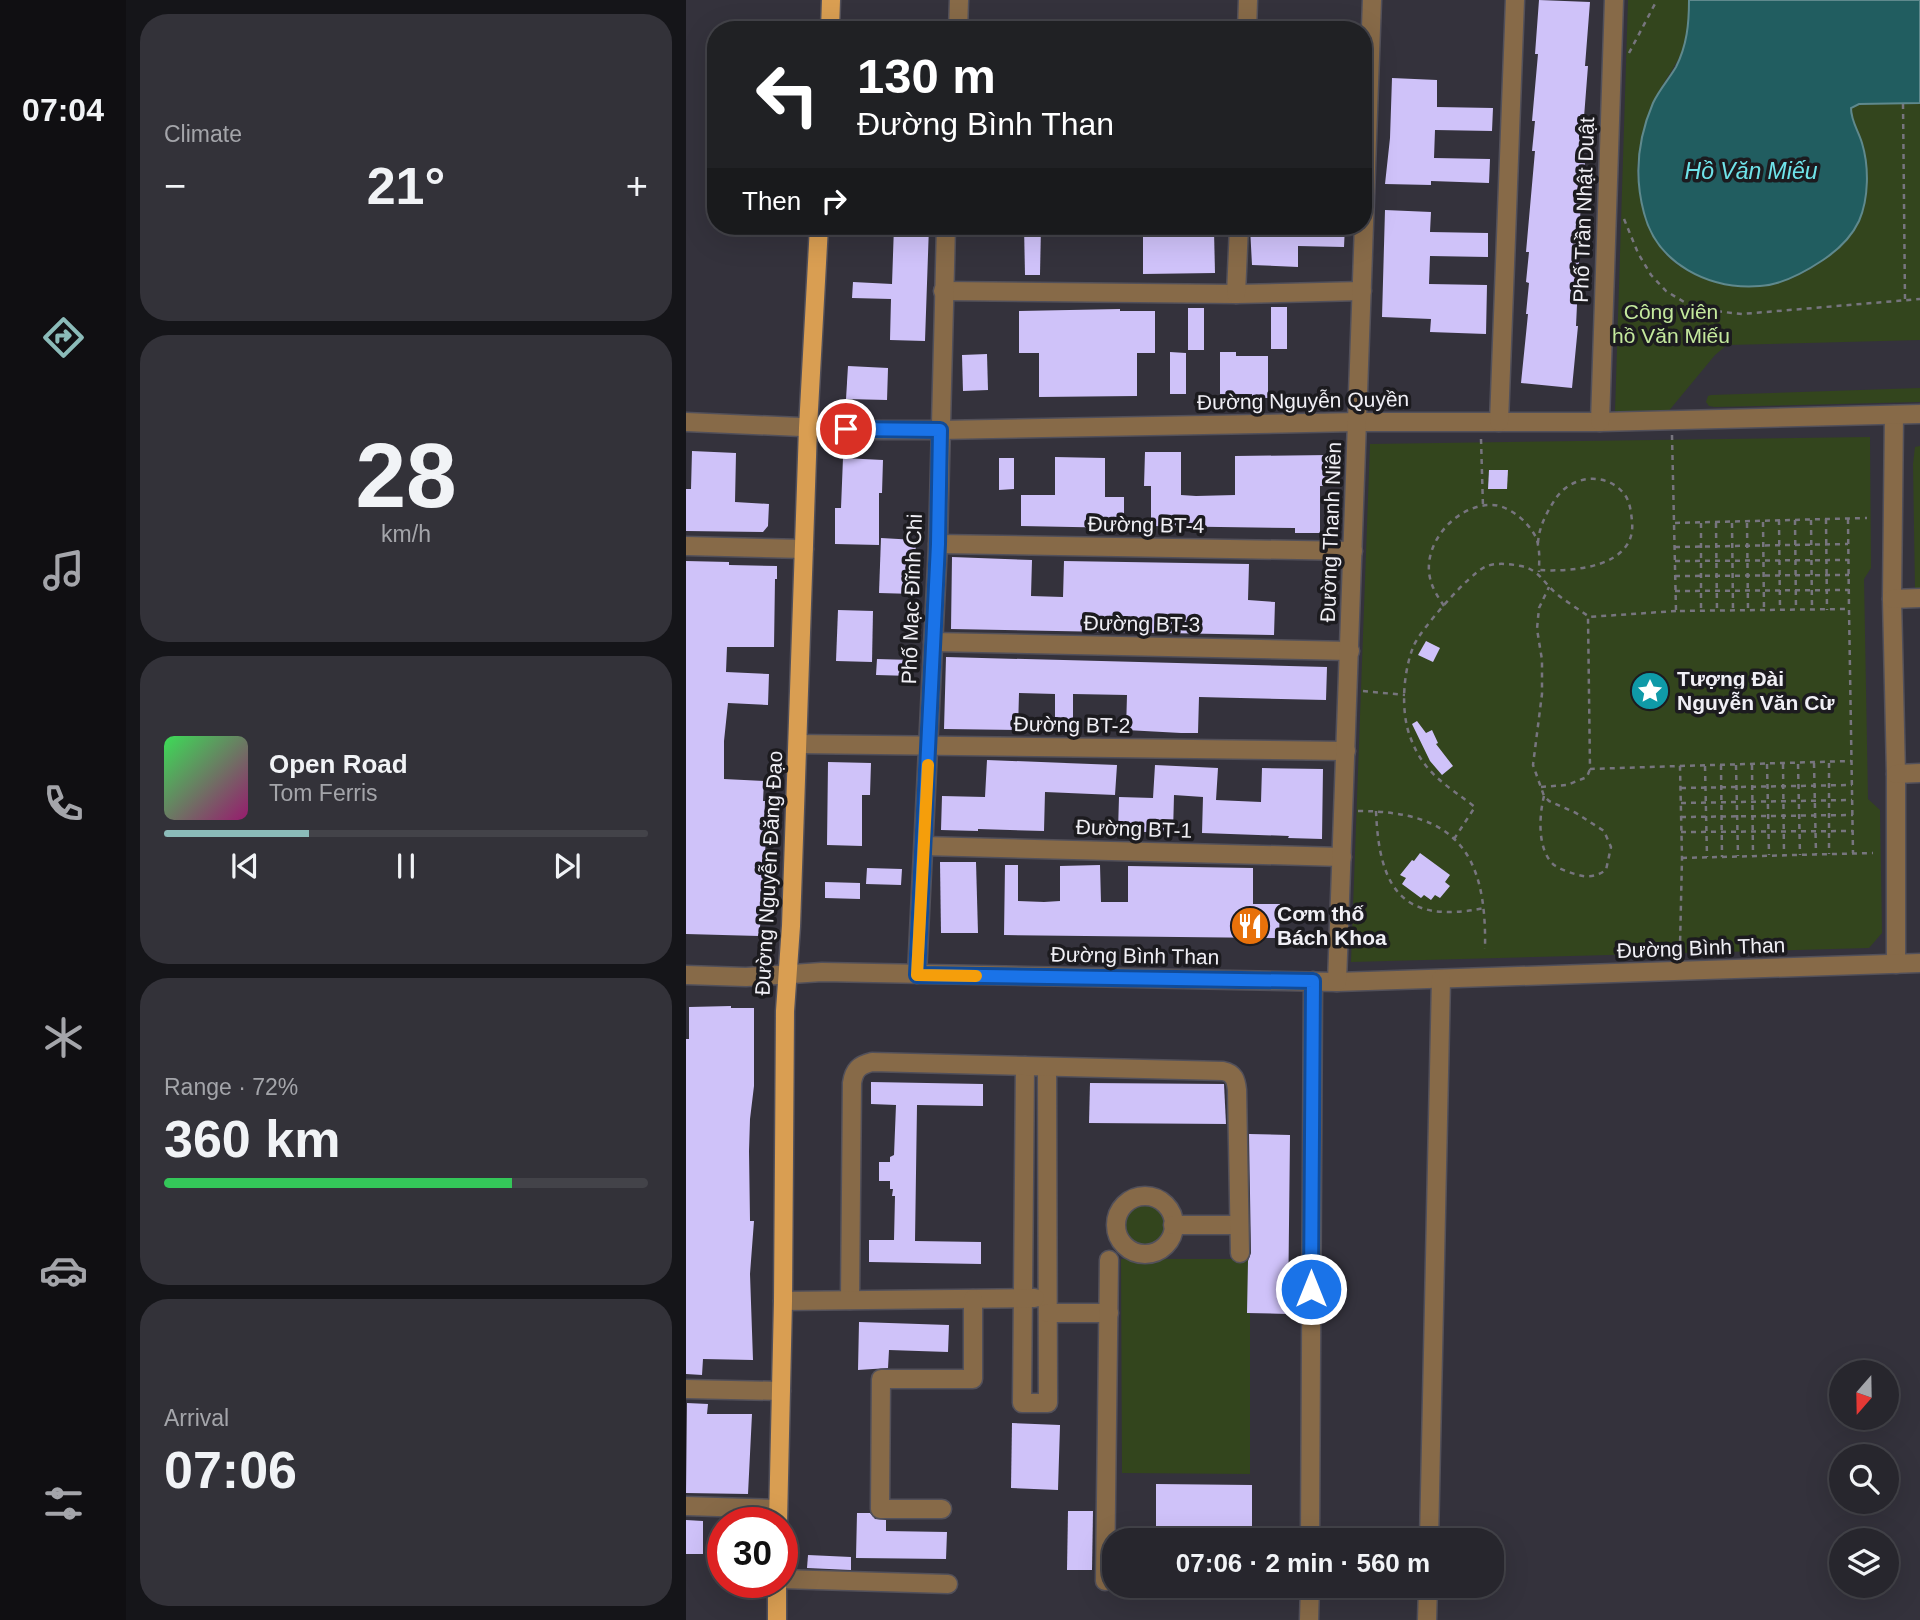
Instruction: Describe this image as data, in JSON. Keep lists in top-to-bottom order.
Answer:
{
  "streets": {
    "main road": ["Đường Nguyễn Đăng Đạo"],
    "street": [
      "Phố Trần Nhật Duật",
      "Đường Nguyễn Quyền",
      "Đường BT-4",
      "Đường Thanh Niên",
      "Phố Mạc Đĩnh Chi",
      "Đường BT-3",
      "Đường BT-2",
      "Đường BT-1",
      "Đường Bình Than"
    ]
  },
  "crossings": [
    ["Phố Trần Nhật Duật", "Đường Nguyễn Quyền"],
    ["Đường Nguyễn Quyền", "Đường Thanh Niên"],
    ["Đường Nguyễn Quyền", "Phố Mạc Đĩnh Chi"],
    ["Đường Nguyễn Quyền", "Đường Nguyễn Đăng Đạo"],
    ["Đường BT-4", "Đường Thanh Niên"],
    ["Đường BT-4", "Phố Mạc Đĩnh Chi"],
    ["Đường Thanh Niên", "Đường BT-3"],
    ["Đường Thanh Niên", "Đường BT-2"],
    ["Đường Thanh Niên", "Đường BT-1"],
    ["Đường Thanh Niên", "Đường Bình Than"],
    ["Phố Mạc Đĩnh Chi", "Đường BT-3"],
    ["Phố Mạc Đĩnh Chi", "Đường BT-2"],
    ["Phố Mạc Đĩnh Chi", "Đường BT-1"],
    ["Phố Mạc Đĩnh Chi", "Đường Bình Than"],
    ["Đường BT-2", "Đường Nguyễn Đăng Đạo"],
    ["Đường Nguyễn Đăng Đạo", "Đường Bình Than"]
  ],
  "water": ["Hồ Văn Miếu"],
  "parks": ["Công viên hồ Văn Miếu"],
  "places": {
    "place": ["Tượng Đài Nguyễn Văn Cừ"],
    "restaurant": ["Cơm thố Bách Khoa"]
  },
  "north": "bottom",
  "page": {
    "tabs": "07:04",
    "tile": [
      "Climate",
      ["28", "km/h"],
      ["Range · 72%", "360 km"],
      ["Arrival", "07:06"]
    ],
    "turn": ["130 m", "Đường Bình Than"],
    "heat": ["−", "21°", "+"],
    "then": "Then",
    "song": ["Open Road", "Tom Ferris"],
    "limit": "30",
    "trip": "07:06 · 2 min · 560 m"
  }
}
